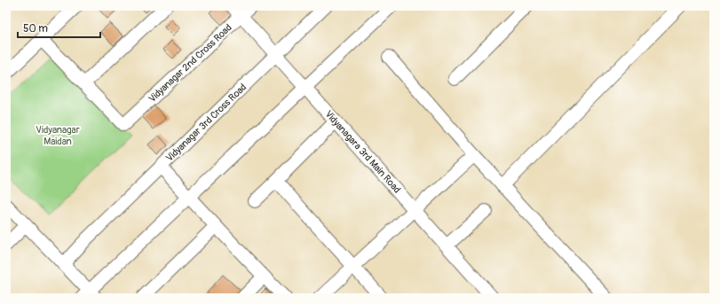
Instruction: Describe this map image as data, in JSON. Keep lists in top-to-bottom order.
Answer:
{
  "streets": {
    "street": ["Vidyanagar 2nd Cross Road", "Vidyanagar 3rd Cross Road", "Vidyanagara 3rd Main Road"]
  },
  "crossings": [
    ["Vidyanagar 2nd Cross Road", "Vidyanagara 3rd Main Road"],
    ["Vidyanagar 3rd Cross Road", "Vidyanagara 3rd Main Road"]
  ],
  "parks": ["Vidyanagar Maidan"],
  "scale_bar": "50 m"
}
